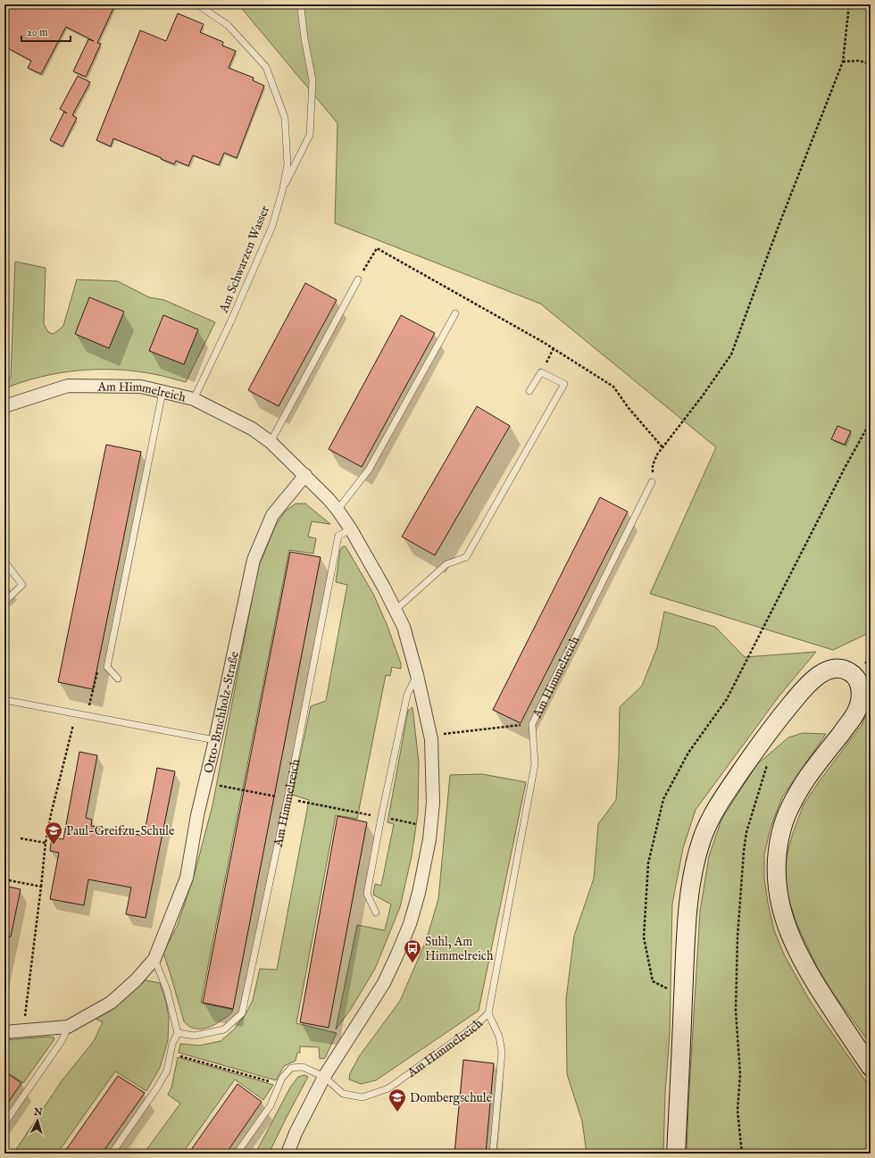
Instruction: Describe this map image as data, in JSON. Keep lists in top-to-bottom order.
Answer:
{
  "streets": {
    "street": ["Am Himmelreich", "Otto-Bruchholz-Straße"],
    "lane": ["Am Schwarzen Wasser"]
  },
  "crossings": [
    ["Am Schwarzen Wasser", "Am Himmelreich"],
    ["Am Himmelreich", "Otto-Bruchholz-Straße"]
  ],
  "places": {
    "school or university": ["Paul-Greifzu-Schule", "Dombergschule"],
    "bus stop": ["Suhl, Am Himmelreich"]
  },
  "scale_bar": "20 m",
  "north": "top"
}
